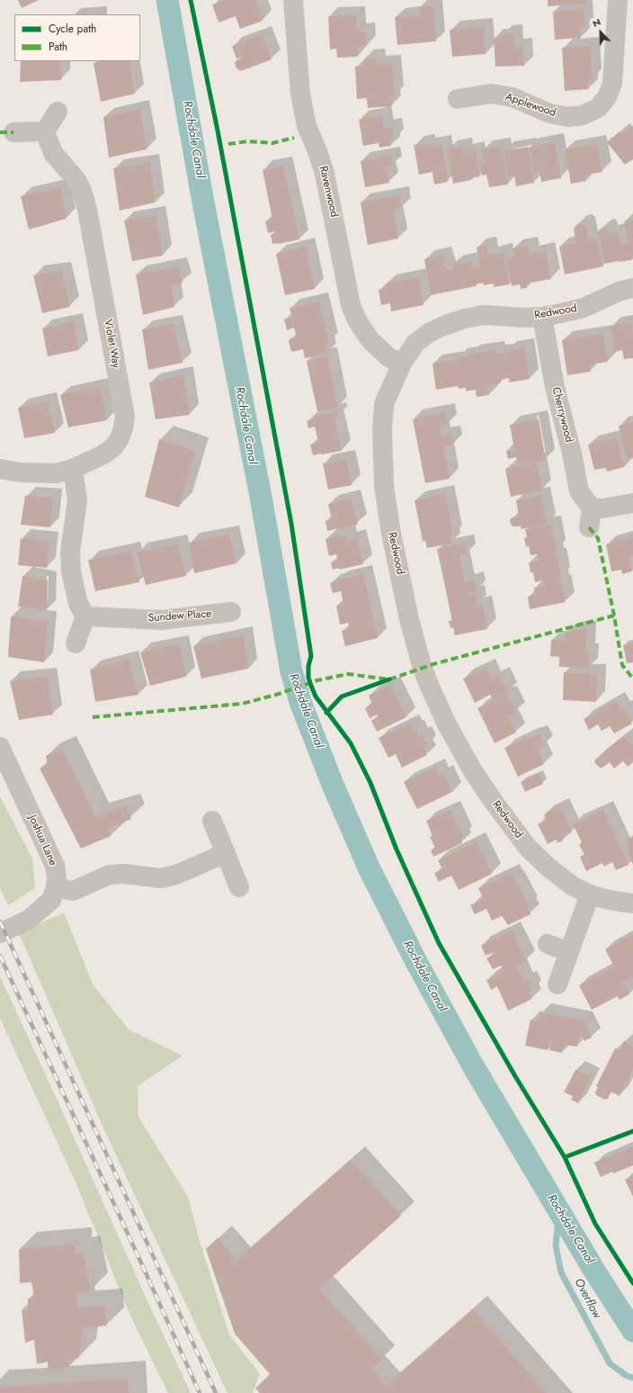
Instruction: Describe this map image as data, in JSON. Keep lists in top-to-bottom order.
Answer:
{
  "streets": {
    "street": [
      "Applewood",
      "Ravenwood",
      "Redwood",
      "Violet Way",
      "Cherrywood",
      "Sundew Place",
      "Joshua Lane"
    ]
  },
  "crossings": [
    ["Ravenwood", "Redwood"],
    ["Redwood", "Cherrywood"]
  ],
  "water": ["Rochdale Canal", "Overflow"],
  "legend": ["Cycle path", "Path"],
  "north": "top left"
}
